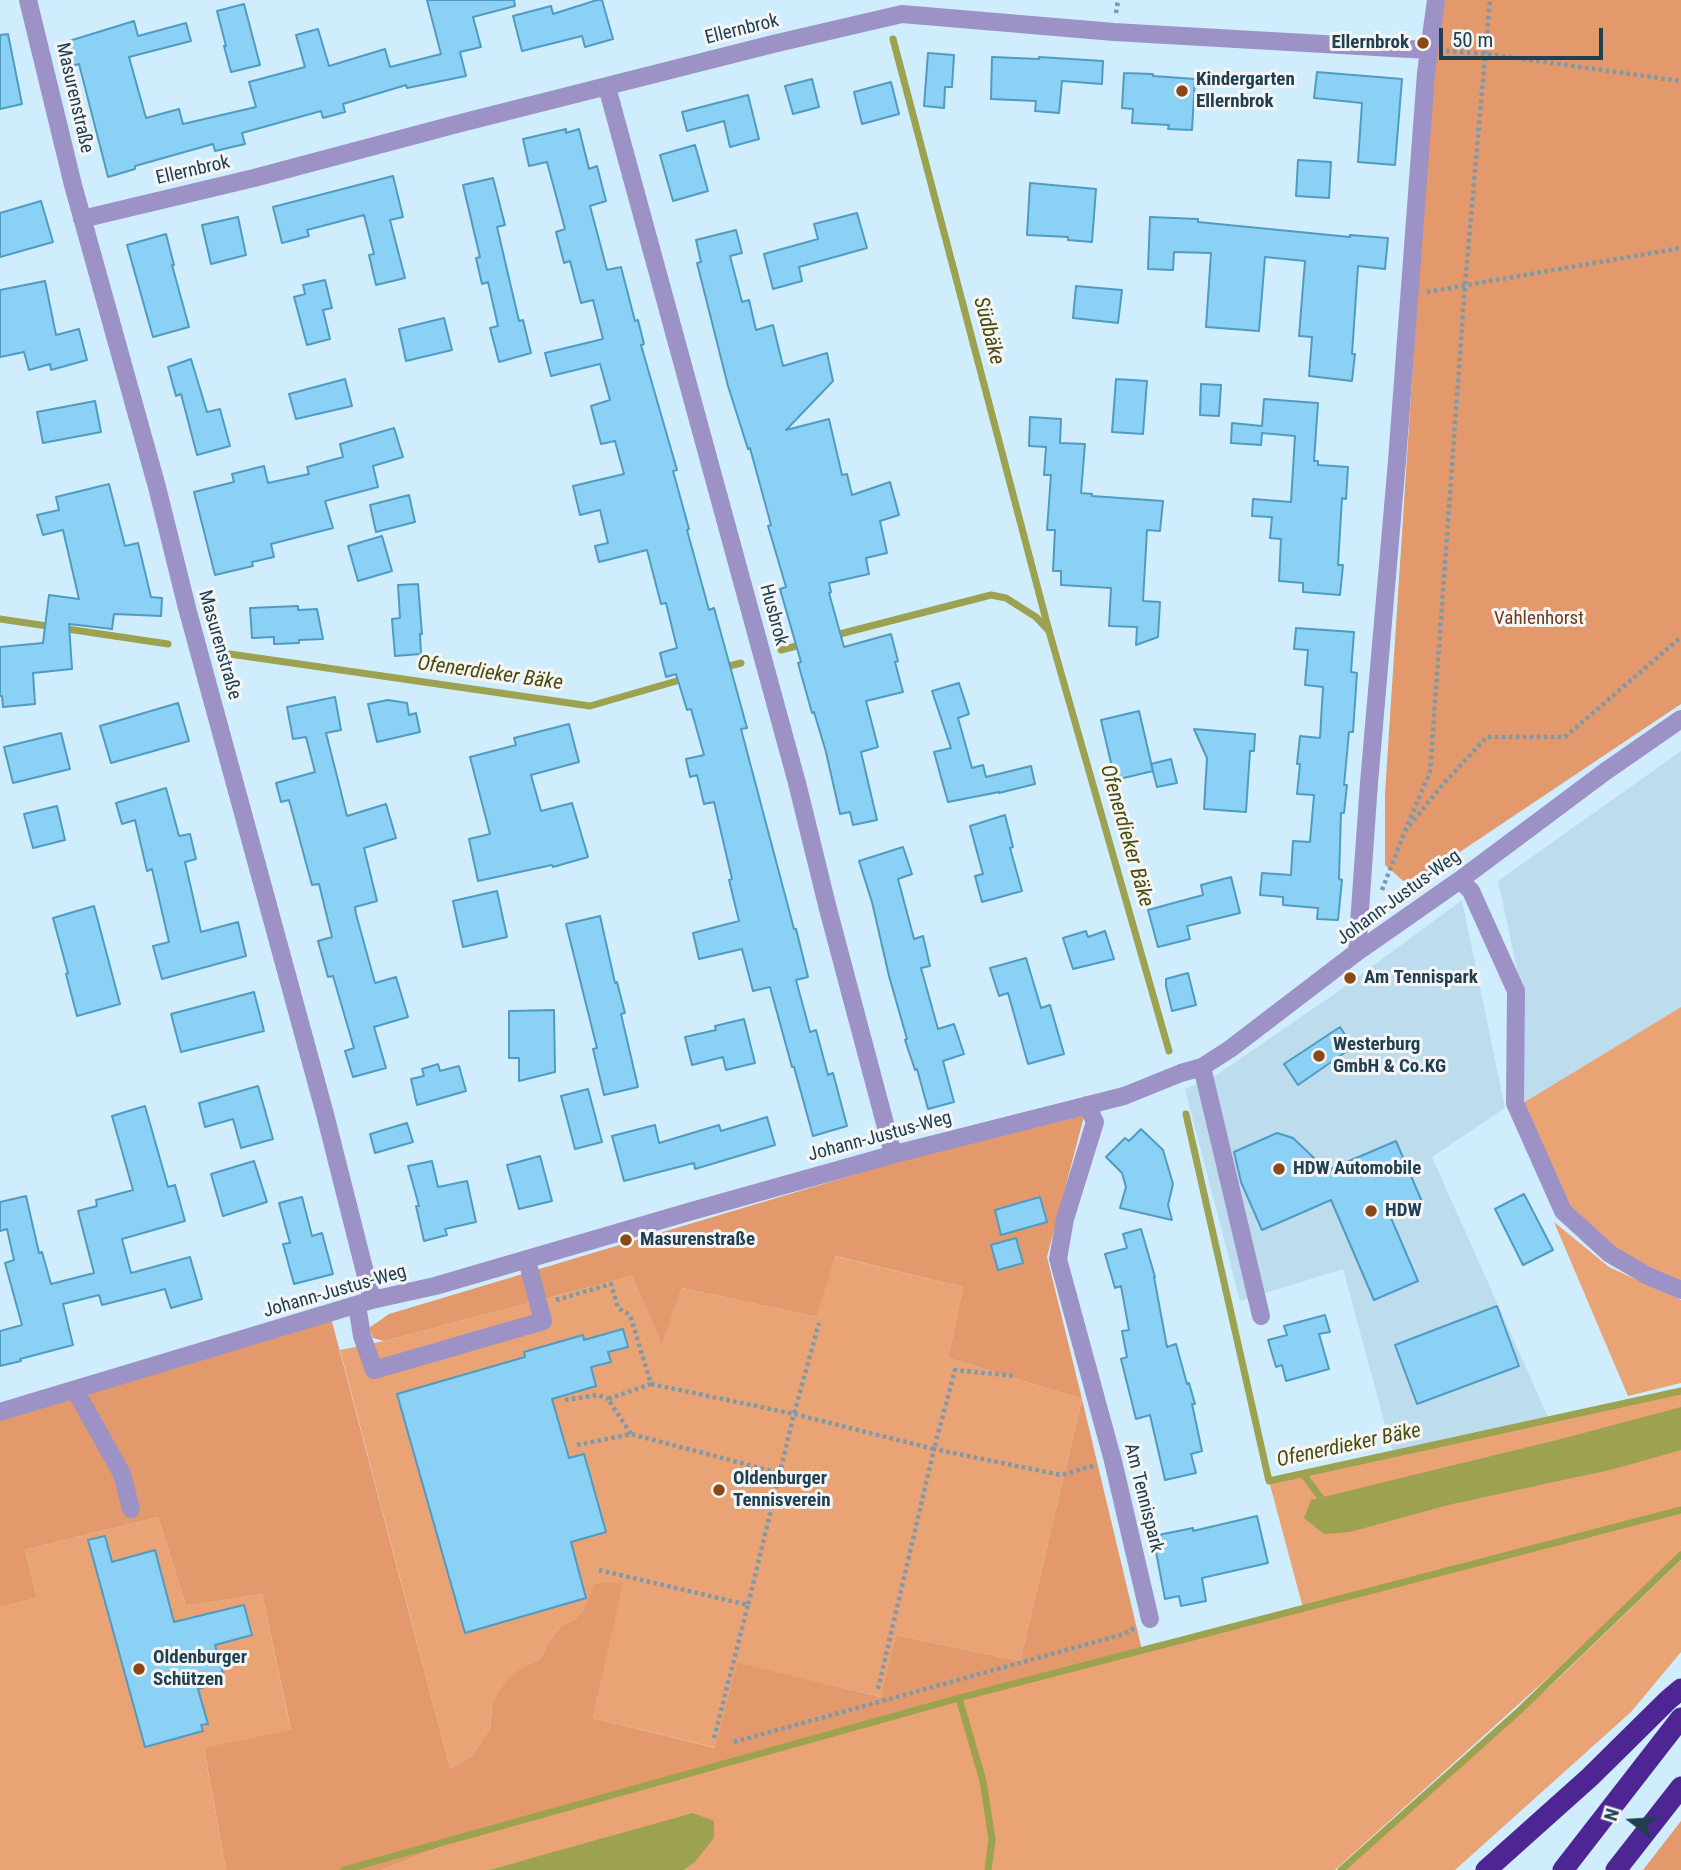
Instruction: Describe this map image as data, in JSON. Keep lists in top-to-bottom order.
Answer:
{
  "streets": {
    "street": [
      "Ellernbrok",
      "Masurenstraße",
      "Husbrok",
      "Johann-Justus-Weg",
      "Am Tennispark"
    ]
  },
  "crossings": [
    ["Ellernbrok", "Masurenstraße"],
    ["Ellernbrok", "Husbrok"],
    ["Masurenstraße", "Johann-Justus-Weg"],
    ["Husbrok", "Johann-Justus-Weg"],
    ["Johann-Justus-Weg", "Am Tennispark"]
  ],
  "water": ["Südbäke", "Ofenerdieker Bäke"],
  "parks": ["Vahlenhorst"],
  "places": [
    "Ellernbrok",
    "Kindergarten Ellernbrok",
    "Am Tennispark",
    "Westerburg GmbH & Co.KG",
    "HDW Automobile",
    "HDW",
    "Masurenstraße",
    "Oldenburger Tennisverein",
    "Oldenburger Schützen"
  ],
  "scale_bar": "50 m",
  "north": "left"
}
